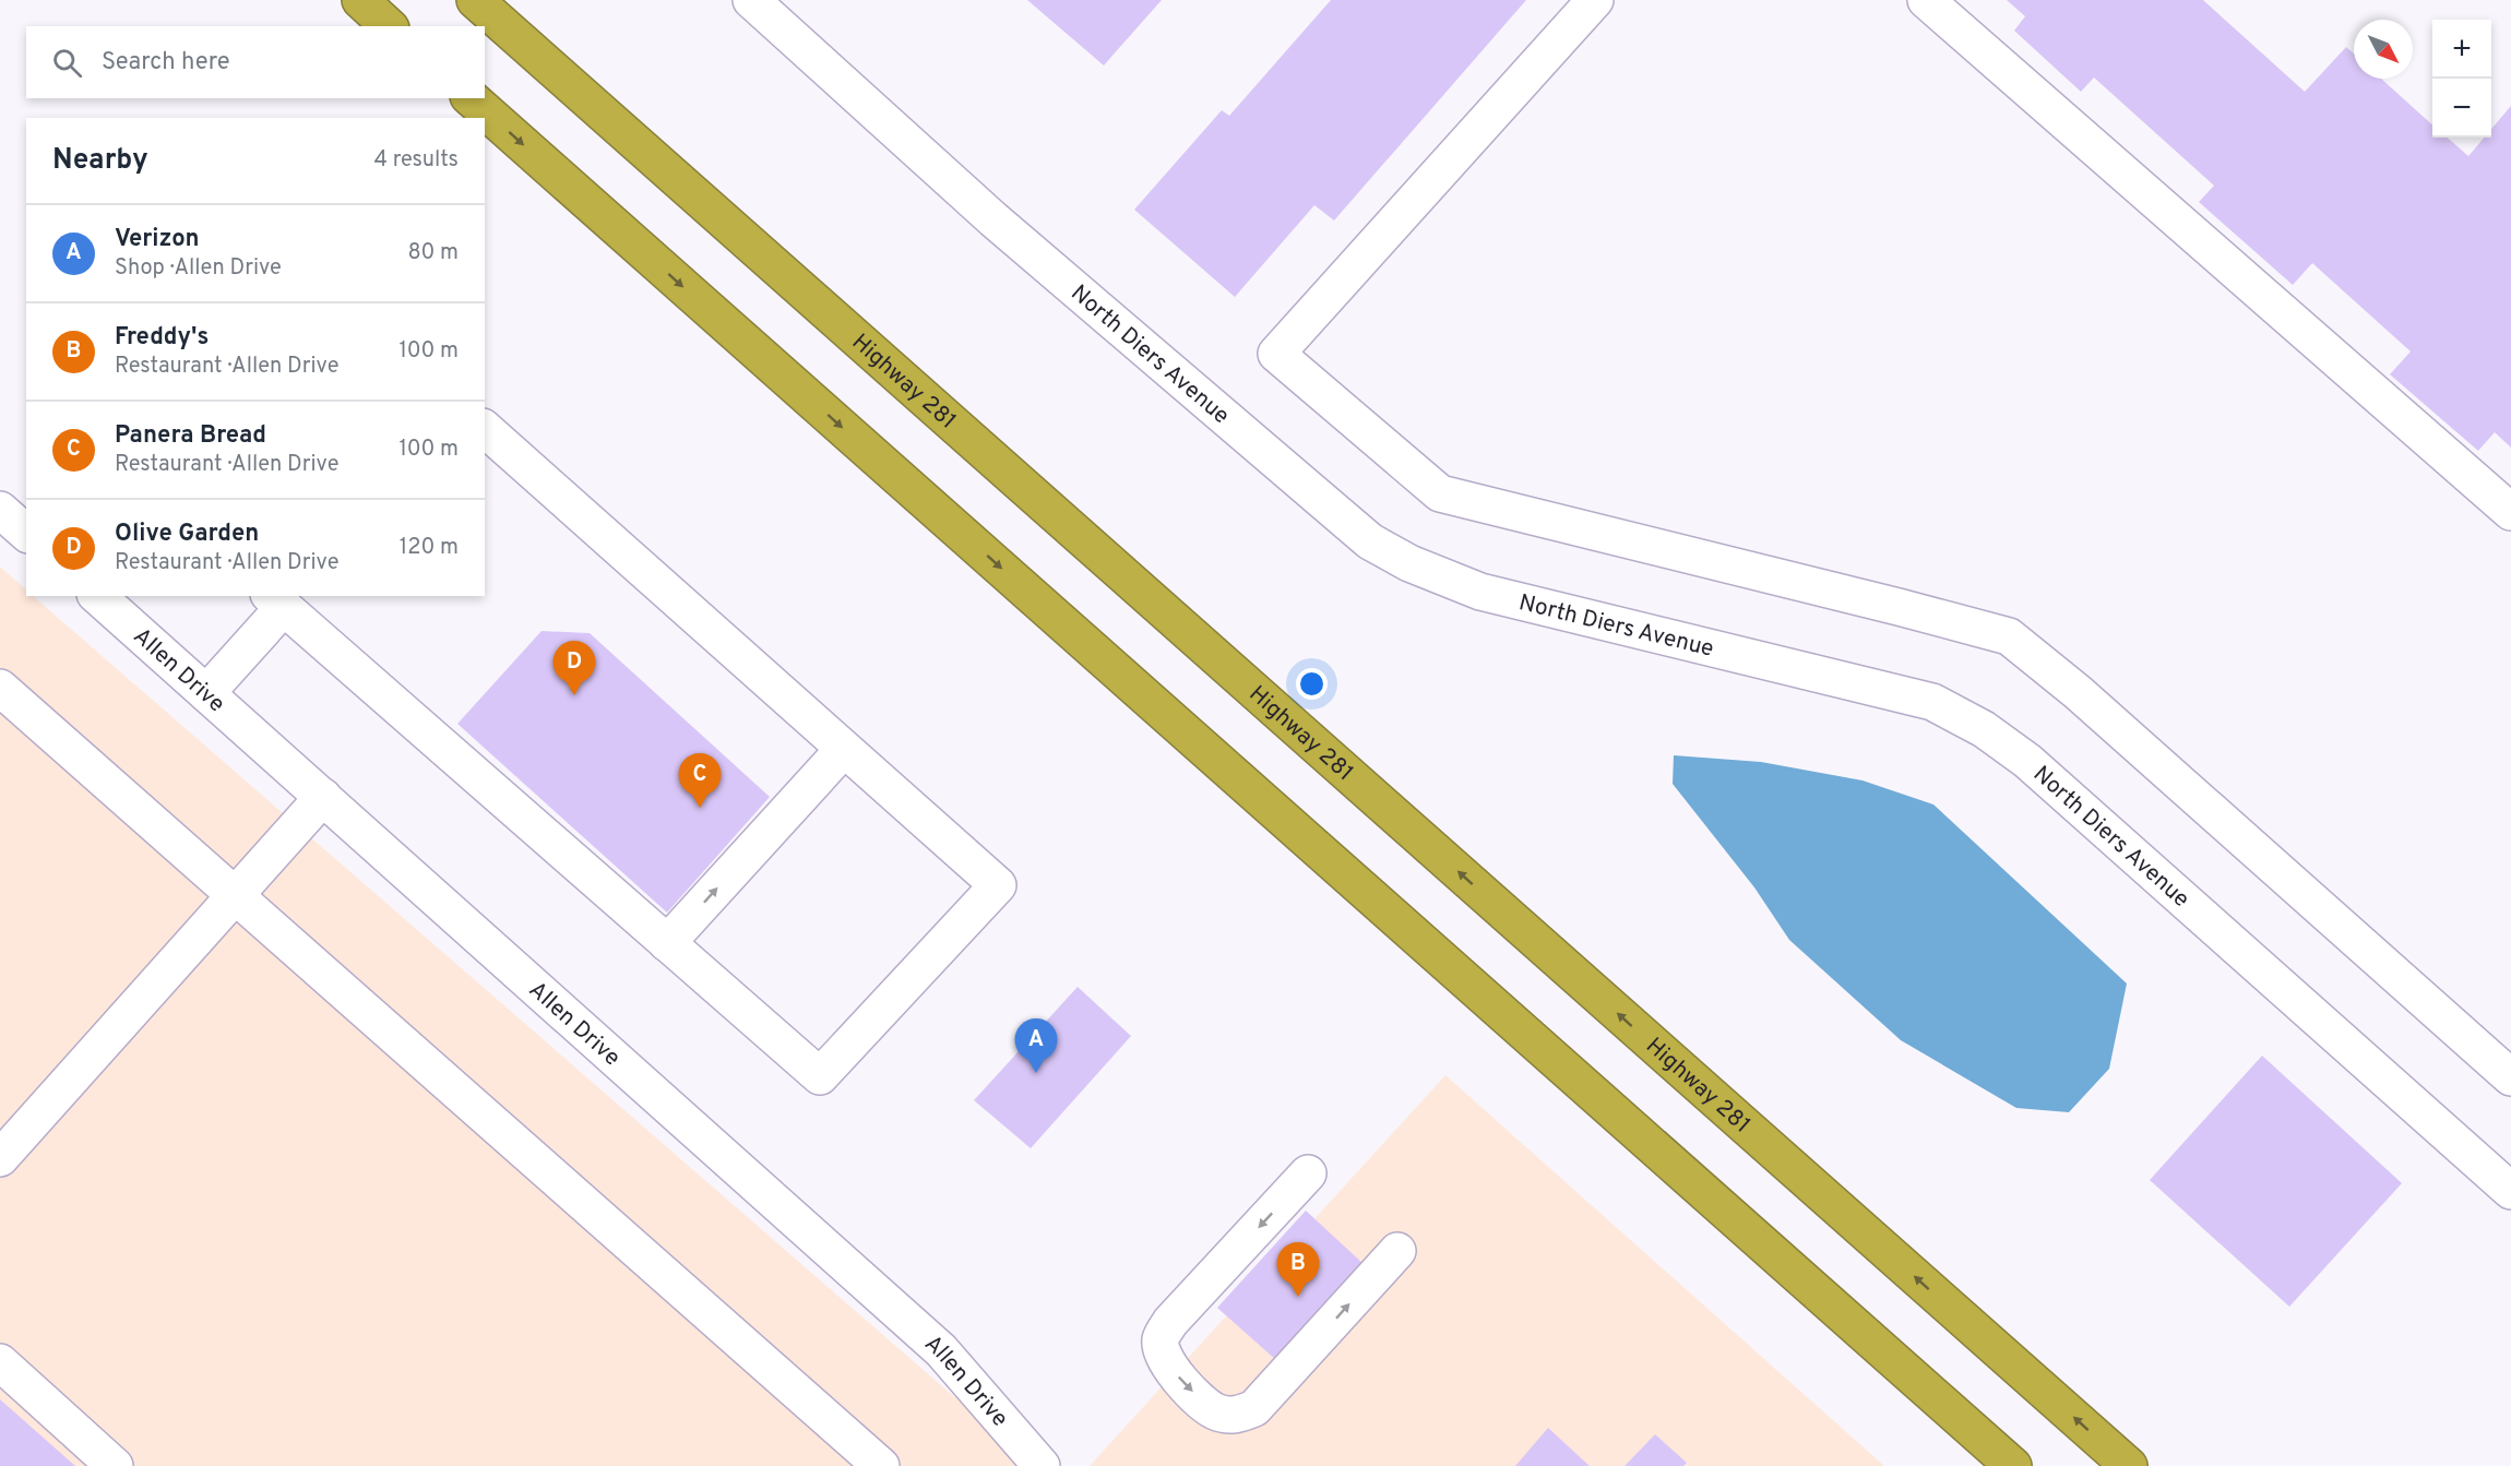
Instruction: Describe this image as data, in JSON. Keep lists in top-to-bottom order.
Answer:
{
  "streets": {
    "highway": ["Highway 281"],
    "street": ["North Diers Avenue", "Allen Drive"]
  },
  "north": "bottom right",
  "page": {
    "map_buttons": ["+", "−"],
    "search": "Search here",
    "heading": ["Nearby", "4 results"],
    "list": [
      {
        "mark": "A",
        "name": "Verizon",
        "note": "Shop · Allen Drive",
        "value": "80 m"
      },
      {
        "mark": "B",
        "name": "Freddy's",
        "note": "Restaurant · Allen Drive",
        "value": "100 m"
      },
      {
        "mark": "C",
        "name": "Panera Bread",
        "note": "Restaurant · Allen Drive",
        "value": "100 m"
      },
      {
        "mark": "D",
        "name": "Olive Garden",
        "note": "Restaurant · Allen Drive",
        "value": "120 m"
      }
    ],
    "pins": [
      "D",
      "C",
      "A",
      "B"
    ]
  }
}
